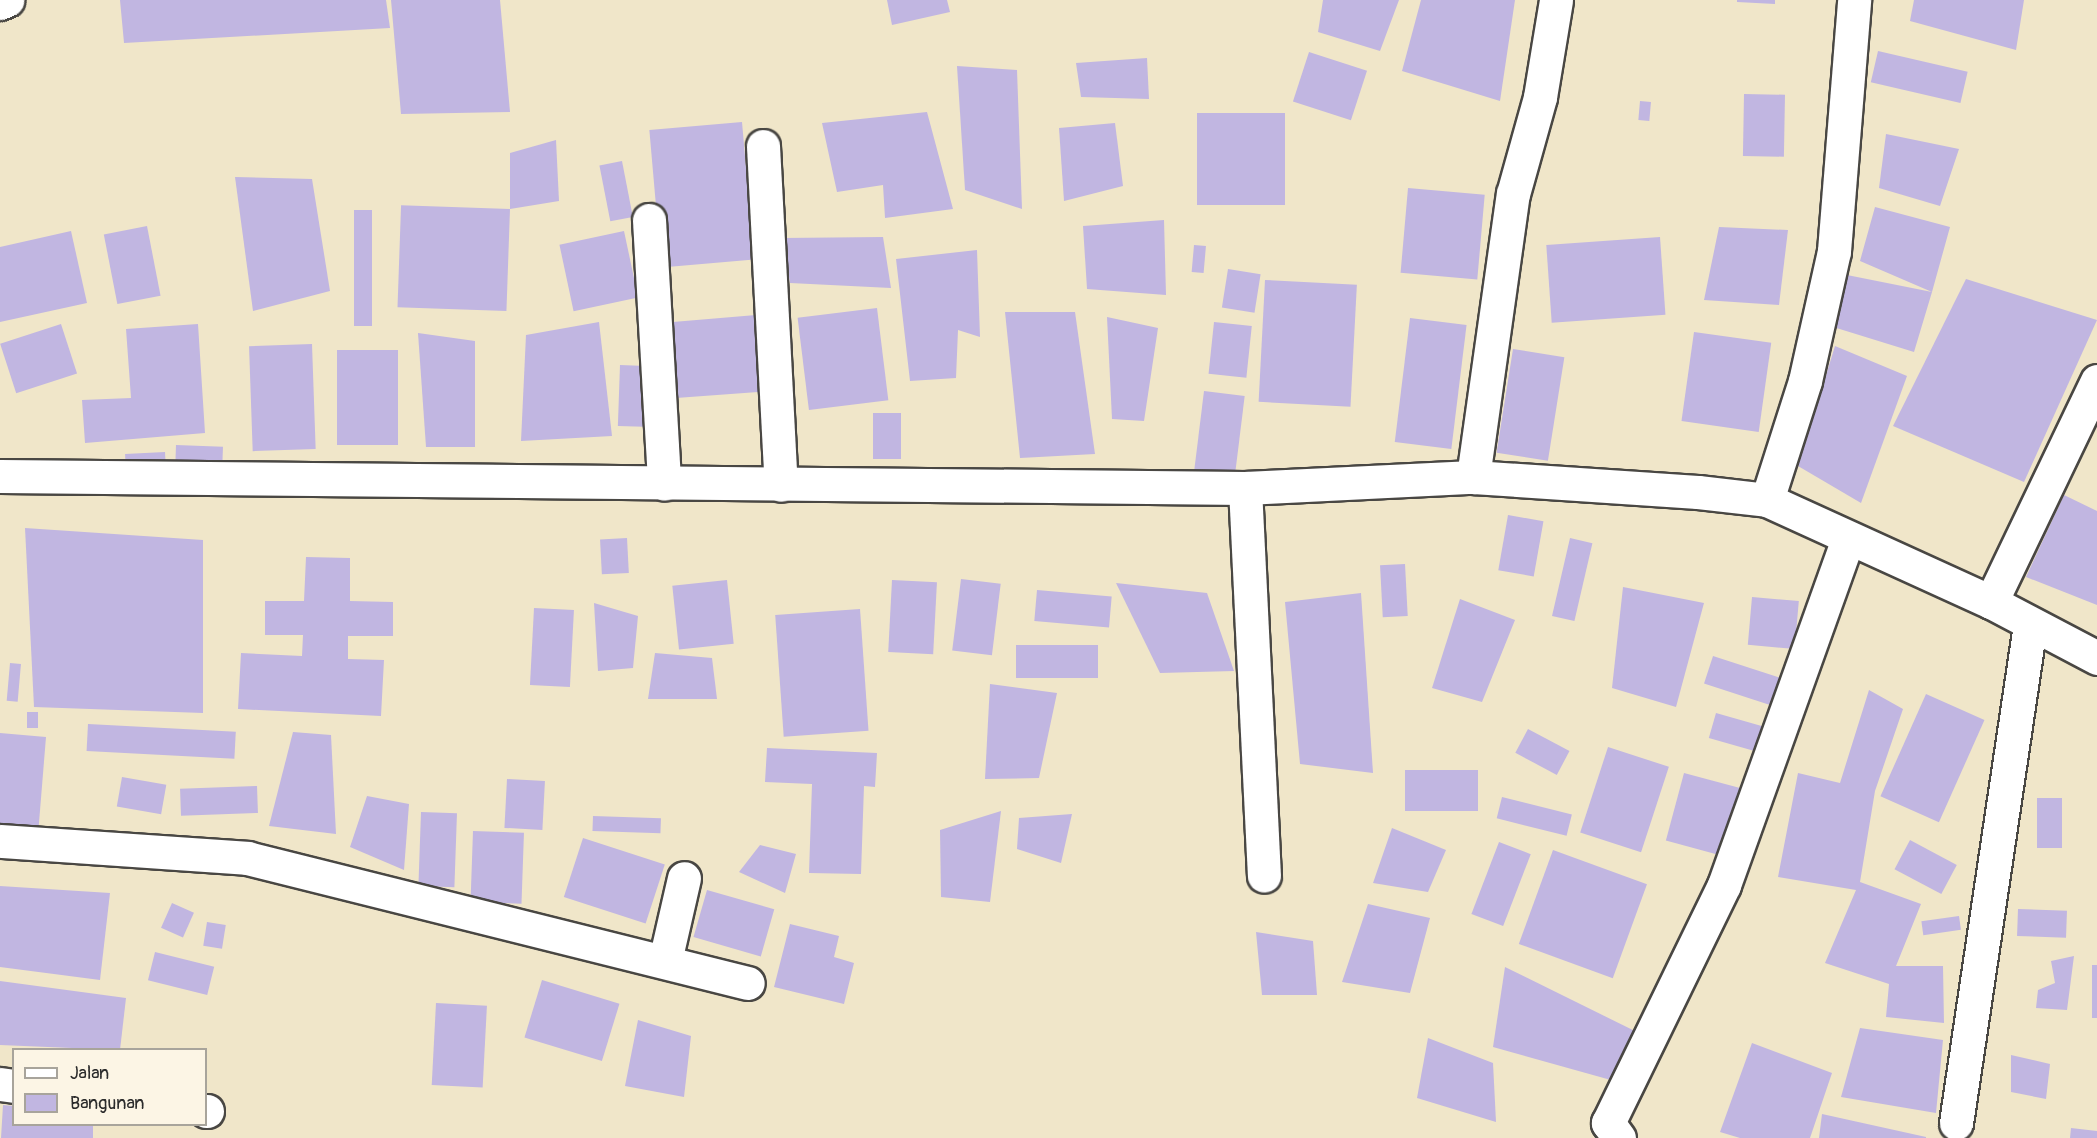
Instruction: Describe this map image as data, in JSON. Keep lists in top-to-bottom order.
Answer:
{
  "legend": ["Jalan", "Bangunan"]
}
